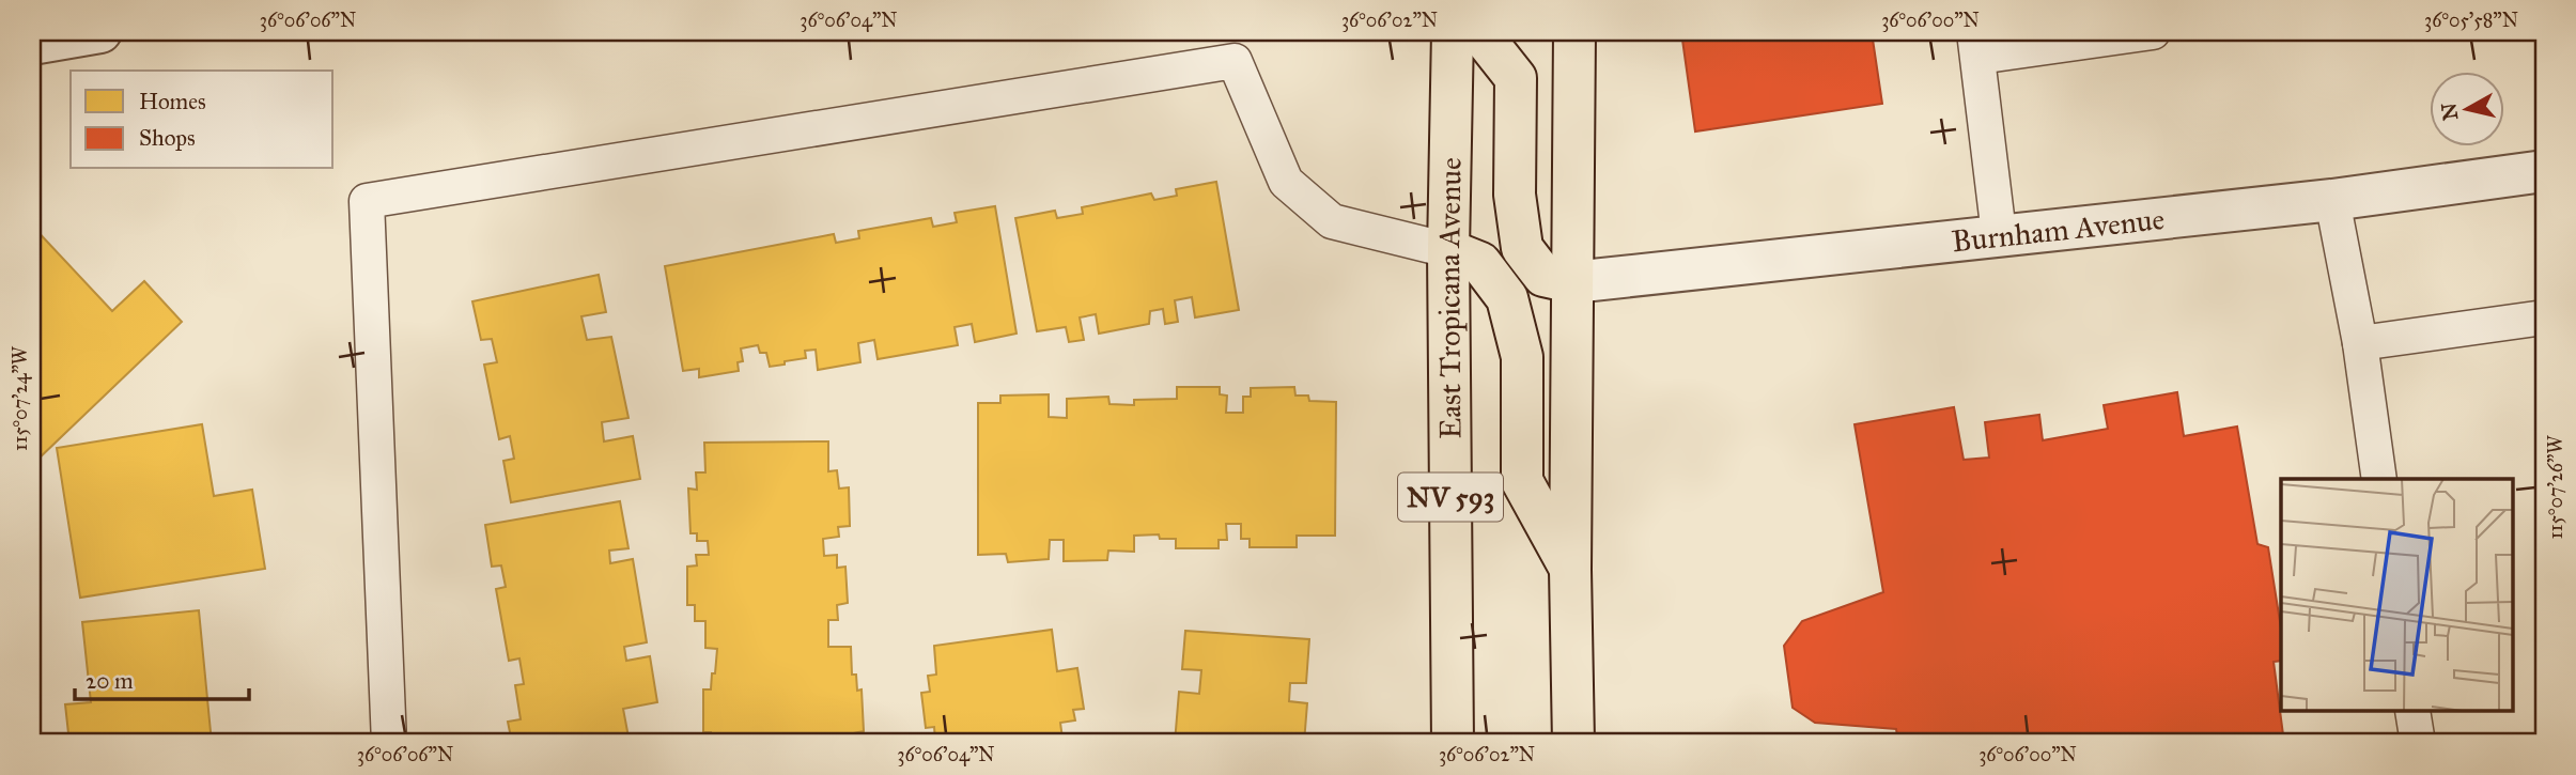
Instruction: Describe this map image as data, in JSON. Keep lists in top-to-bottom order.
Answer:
{
  "streets": {
    "main road": ["East Tropicana Avenue", "NV 593"],
    "street": ["Burnham Avenue"]
  },
  "legend": ["Homes", "Shops"],
  "scale_bar": "20 m",
  "north": "left",
  "coordinates": [
    "36°06'06\"N",
    "36°06'04\"N",
    "36°06'02\"N",
    "36°06'00\"N",
    "36°05'58\"N",
    "115°07'24\"W",
    "115°07'26\"W"
  ]
}
